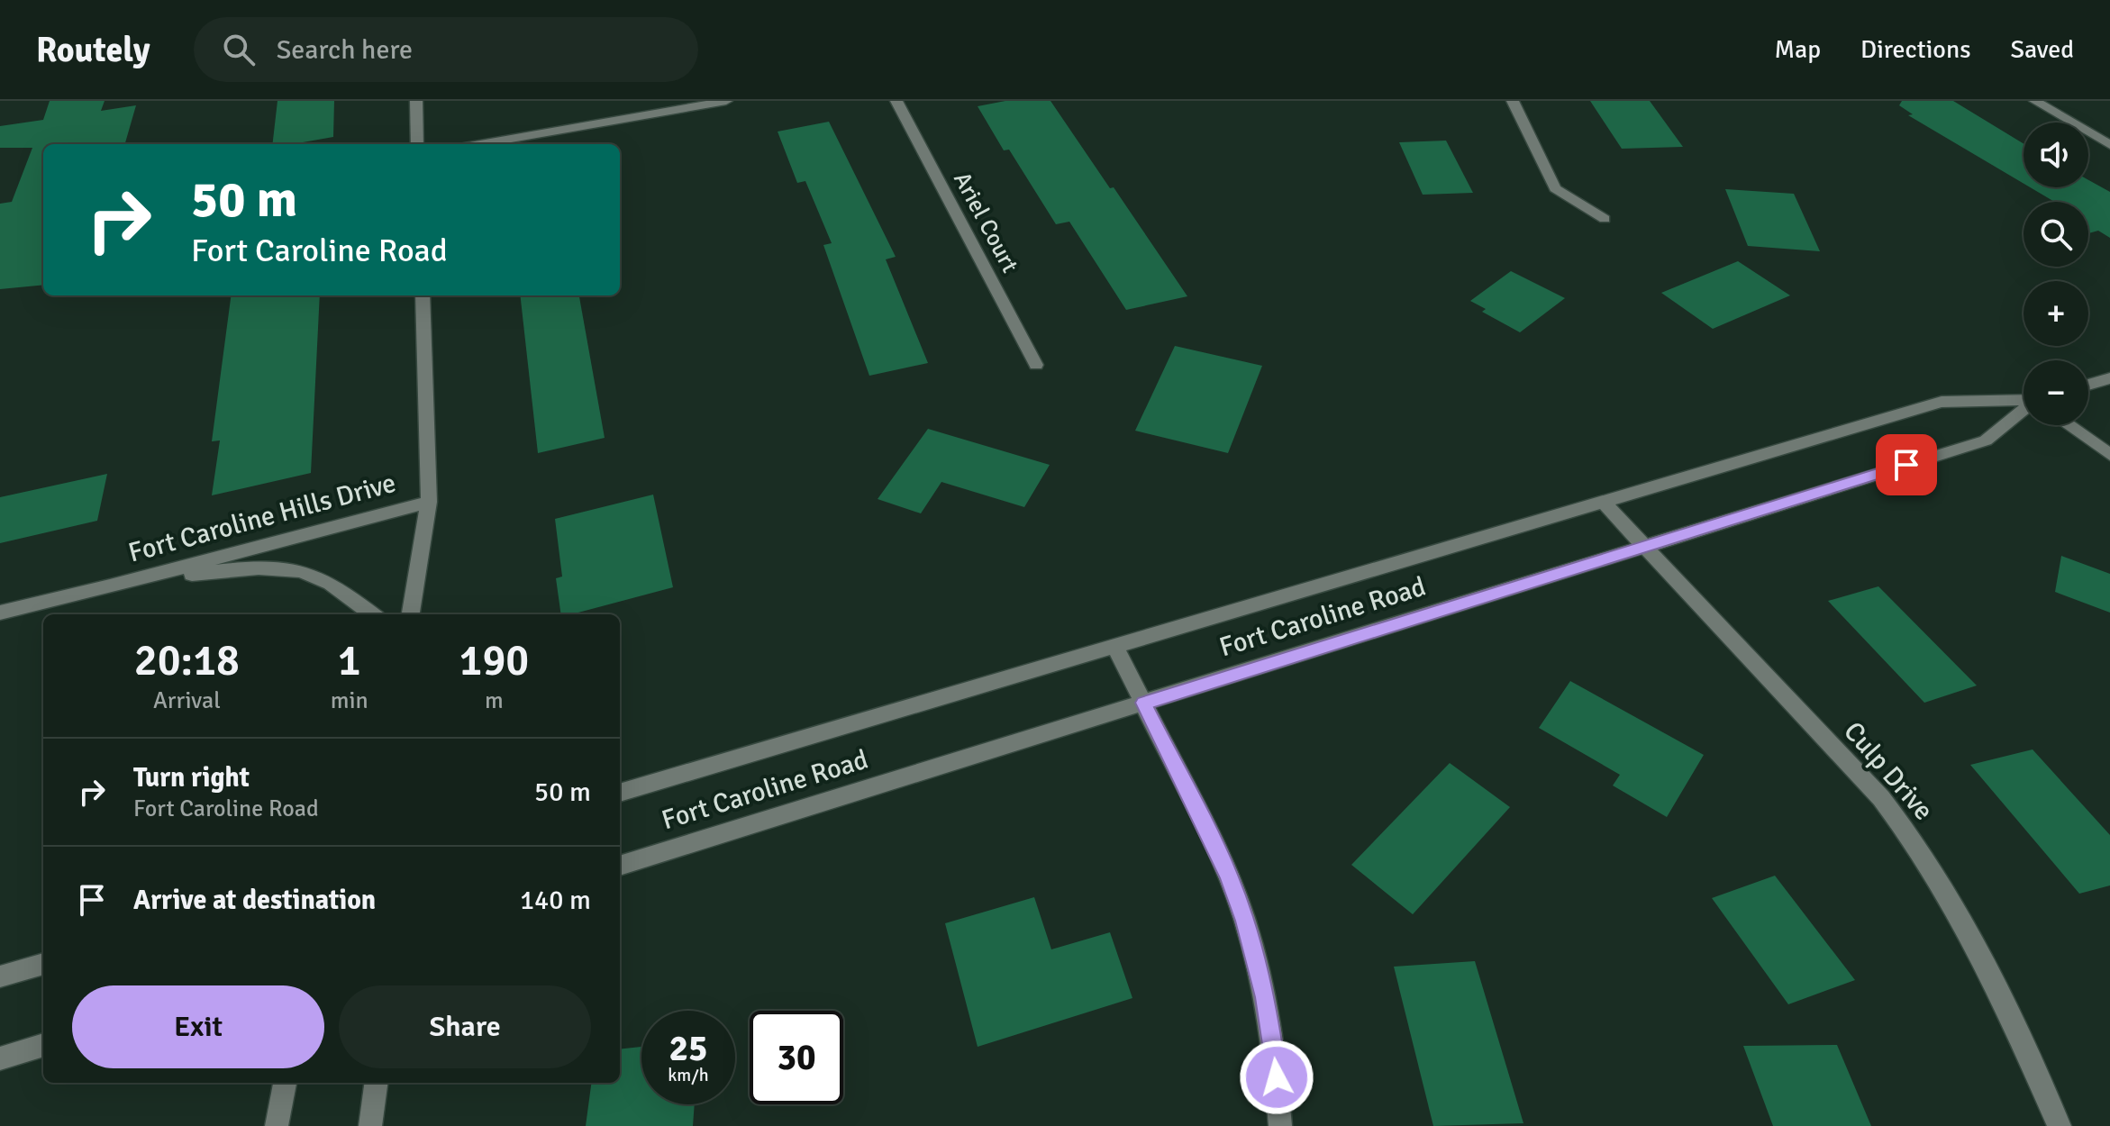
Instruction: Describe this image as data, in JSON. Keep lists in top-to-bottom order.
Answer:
{
  "streets": {
    "street": [
      "Ariel Court",
      "Fort Caroline Hills Drive",
      "Fort Caroline Road",
      "Culp Drive"
    ]
  },
  "crossings": [
    ["Fort Caroline Road", "Culp Drive"]
  ],
  "page": {
    "header": "Routely",
    "search": "Search here",
    "nav": ["Map", "Directions", "Saved"],
    "map_buttons": ["+", "−"],
    "turn": ["50 m", "Fort Caroline Road"],
    "eta": [
      "20:18",
      "Arrival",
      "1",
      "min",
      "190",
      "m"
    ],
    "list": [
      {
        "name": "Turn right",
        "note": "Fort Caroline Road",
        "value": "50 m"
      },
      {
        "name": "Arrive at destination",
        "value": "140 m"
      }
    ],
    "buttons": ["Exit", "Share"],
    "speed": "25 km/h",
    "limit": "30"
  }
}
